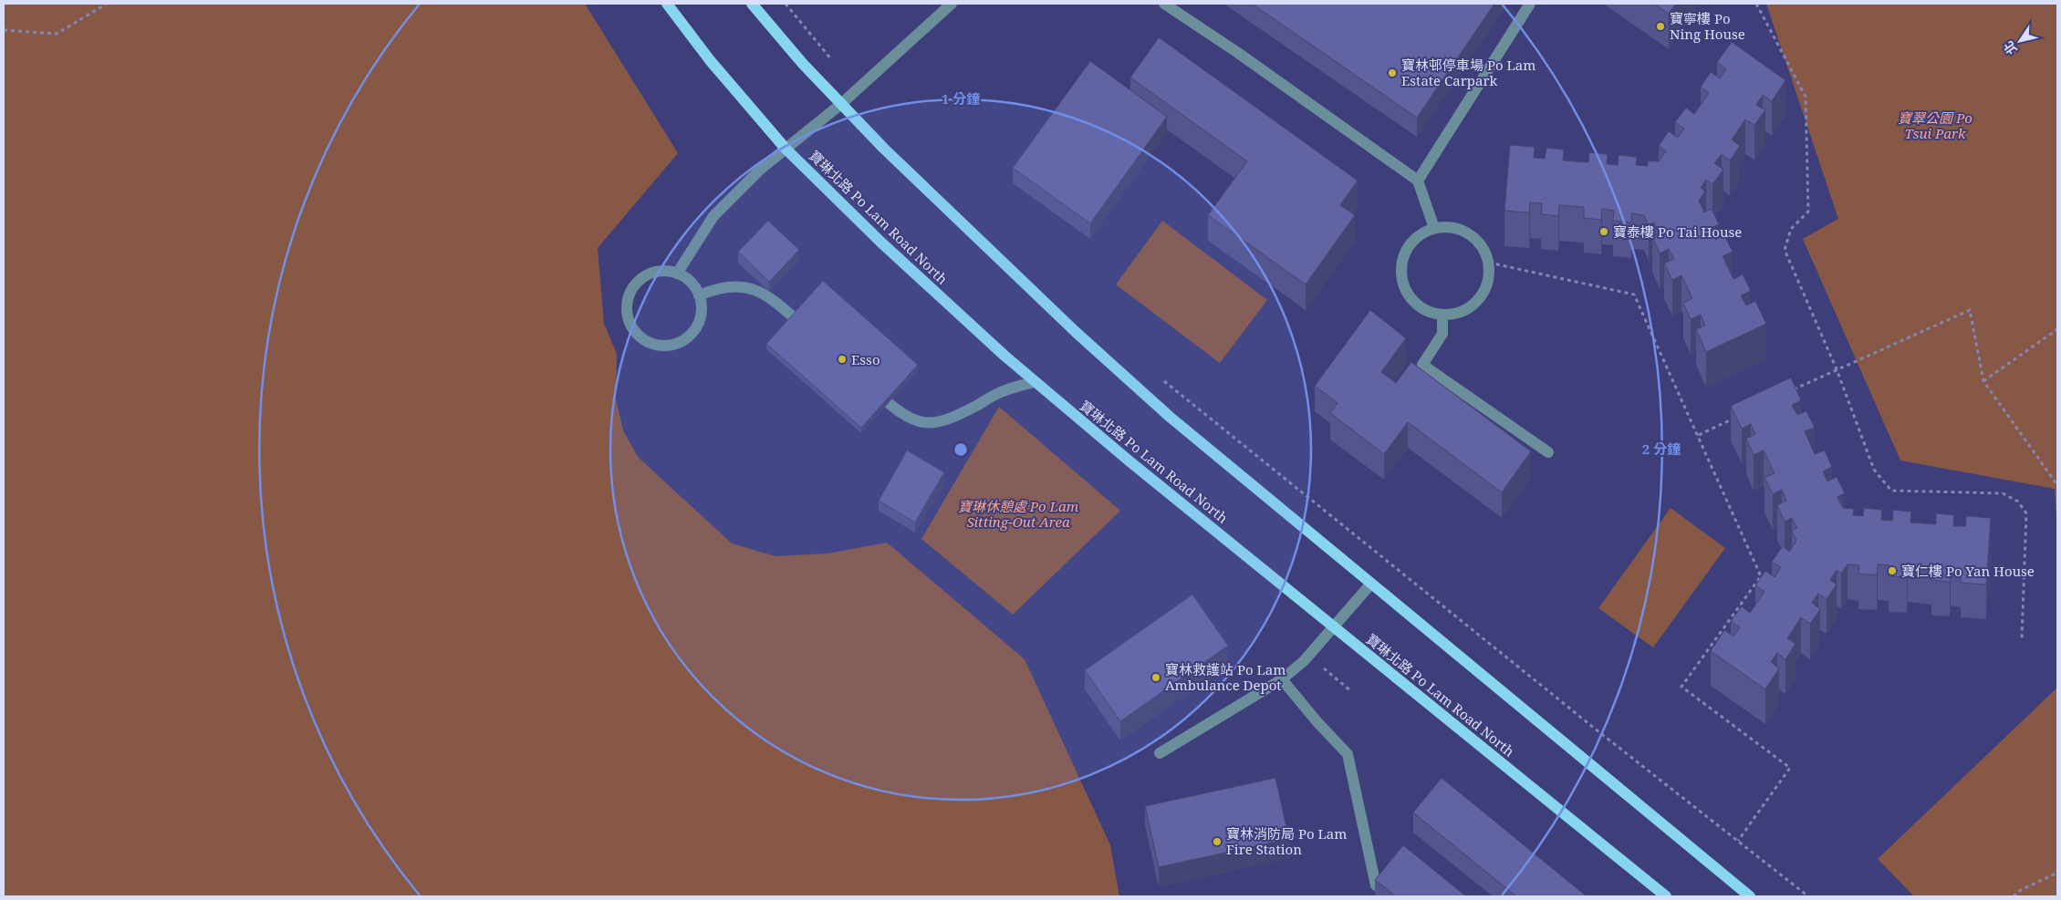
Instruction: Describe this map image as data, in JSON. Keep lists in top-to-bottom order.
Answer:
{
  "streets": {
    "main road": ["寶琳北路 Po Lam Road North"]
  },
  "parks": ["寶翠公園 Po Tsui Park", "寶琳休憩處 Po Lam Sitting-Out Area"],
  "places": [
    "寶寧樓 Po Ning House",
    "寶林邨停車場 Po Lam Estate Carpark",
    "寶泰樓 Po Tai House",
    "Esso",
    "寶仁樓 Po Yan House",
    "寶林救護站 Po Lam Ambulance Depot",
    "寶林消防局 Po Lam Fire Station"
  ],
  "north": "bottom left",
  "rings": ["1 分鐘", "2 分鐘"]
}
